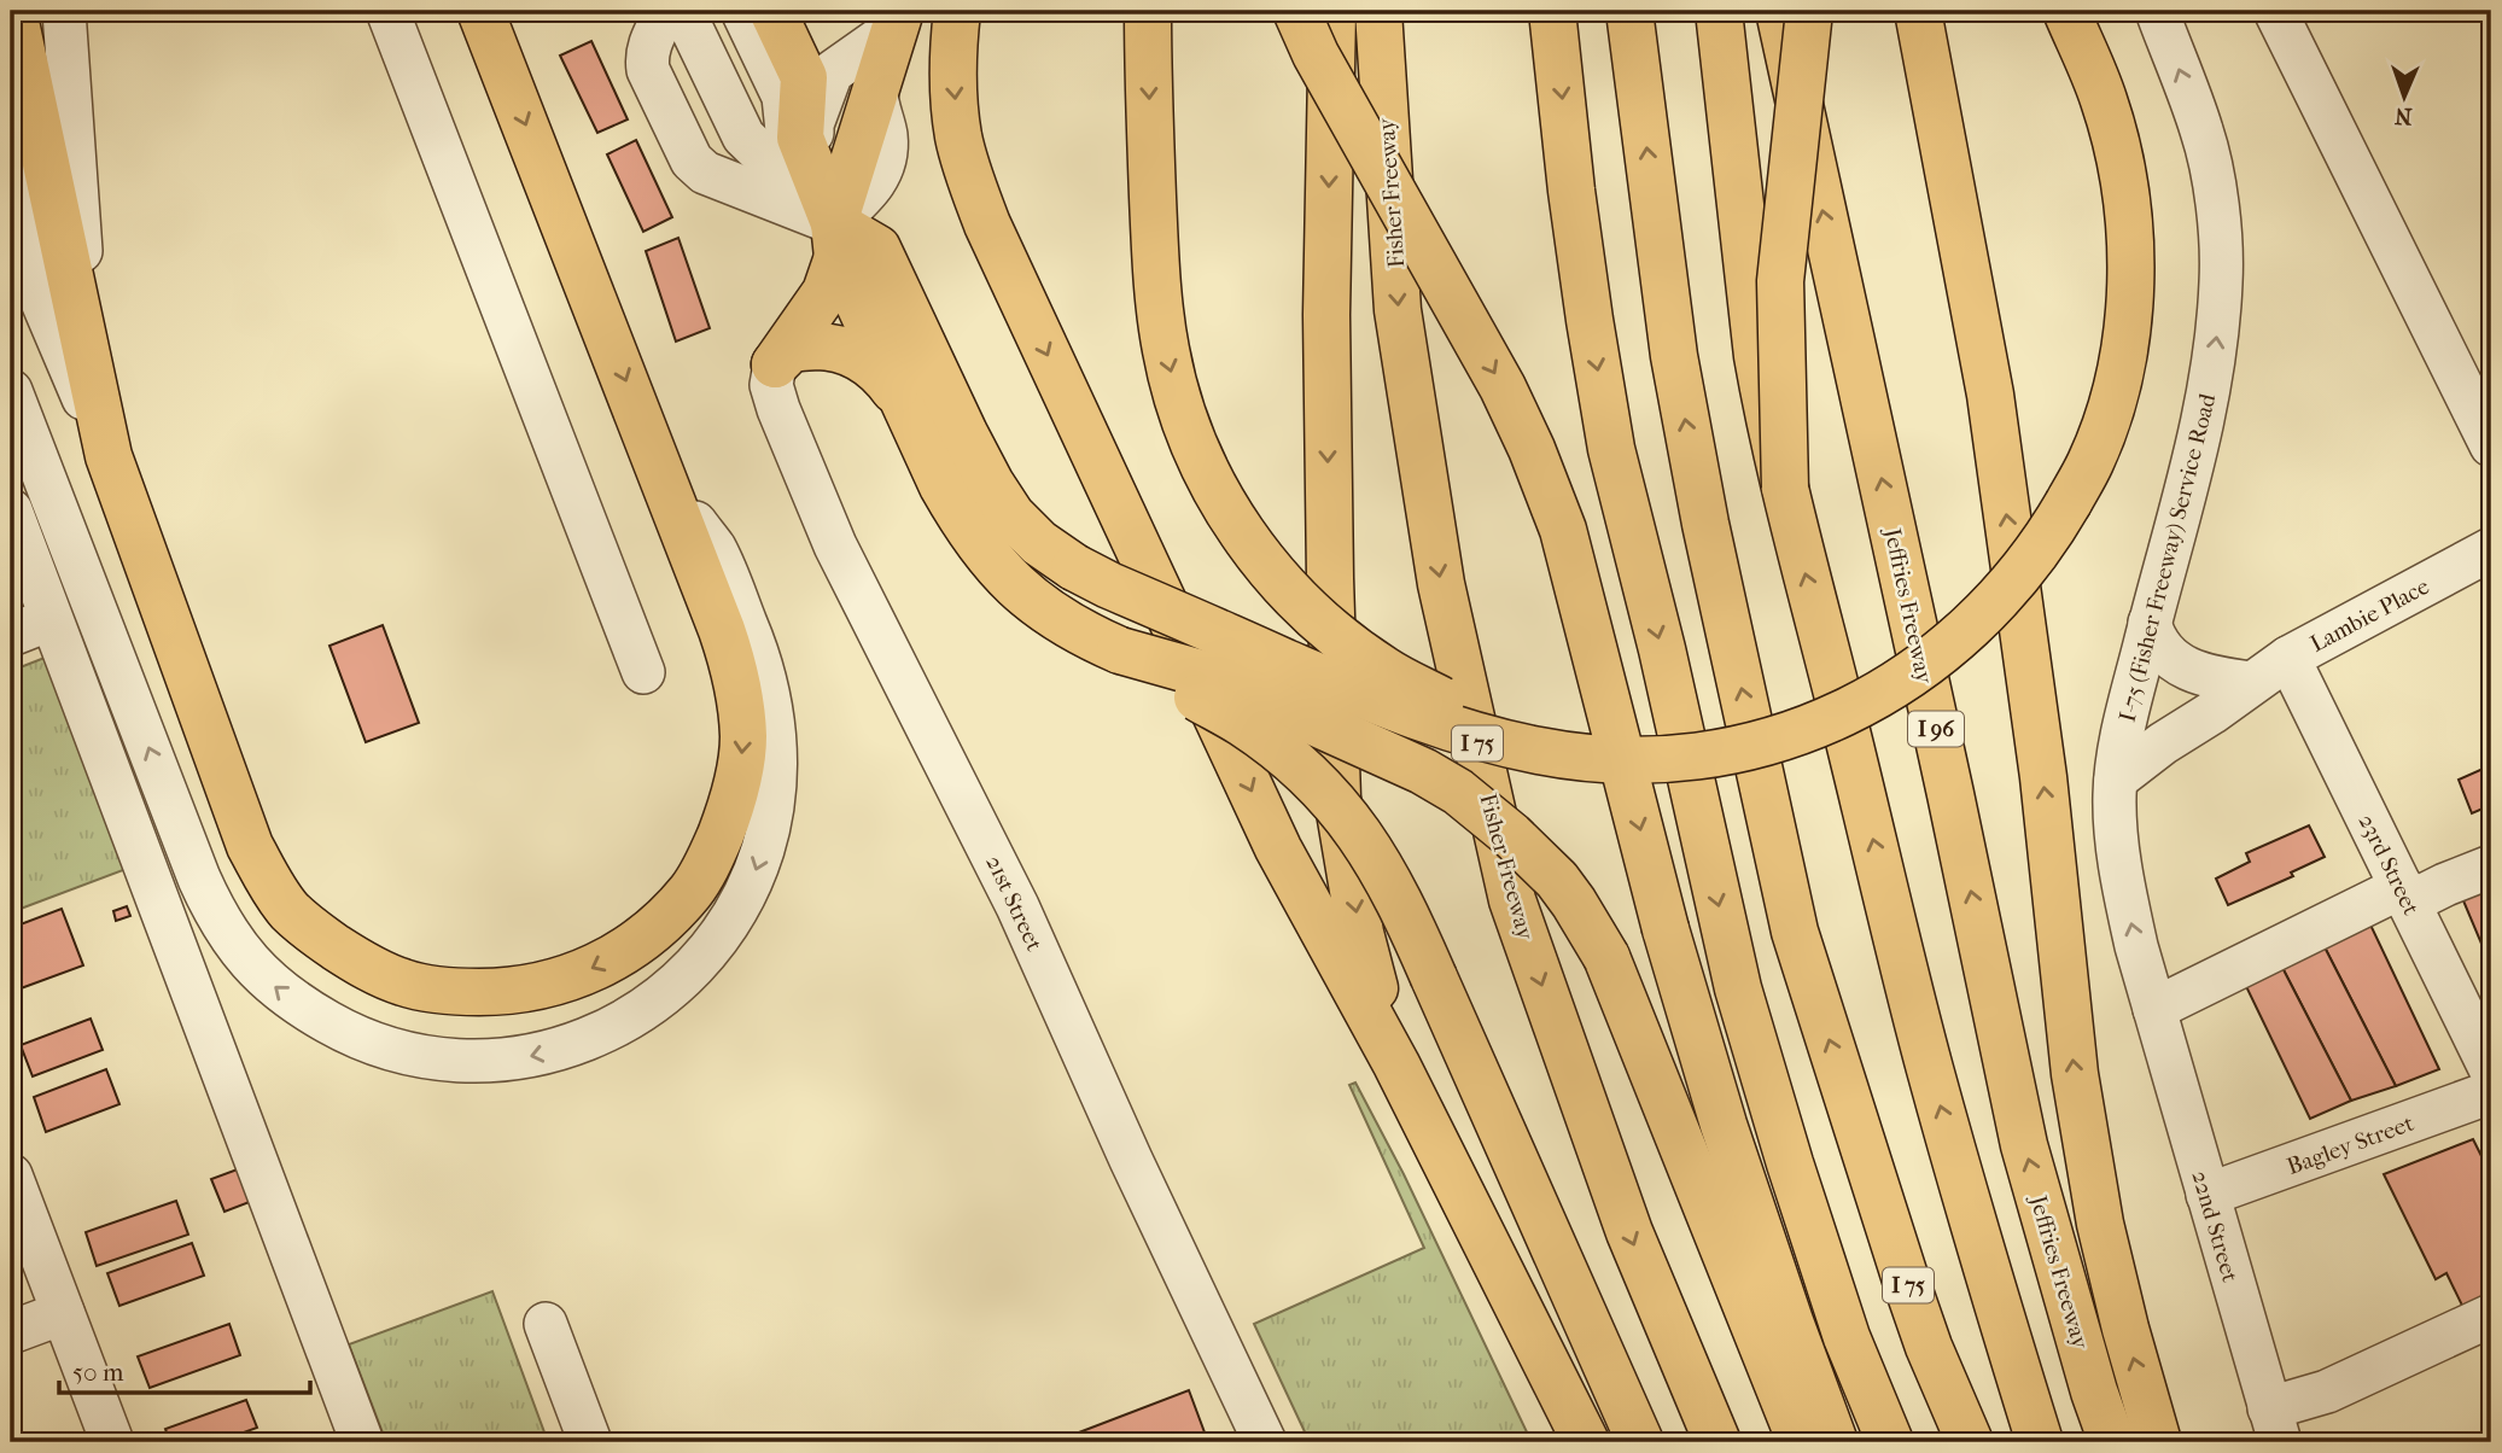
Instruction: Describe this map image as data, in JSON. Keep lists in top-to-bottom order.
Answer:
{
  "streets": {
    "highway": [
      "Fisher Freeway",
      "Jeffries Freeway",
      "I 96",
      "I 75"
    ],
    "street": [
      "I-75 (Fisher Freeway) Service Road",
      "Lambie Place",
      "23rd Street",
      "21st Street",
      "Bagley Street",
      "22nd Street"
    ]
  },
  "crossings": [
    ["I-75 (Fisher Freeway) Service Road", "Lambie Place"],
    ["I-75 (Fisher Freeway) Service Road", "22nd Street"],
    ["Lambie Place", "23rd Street"],
    ["Bagley Street", "22nd Street"]
  ],
  "scale_bar": "50 m",
  "north": "bottom"
}
